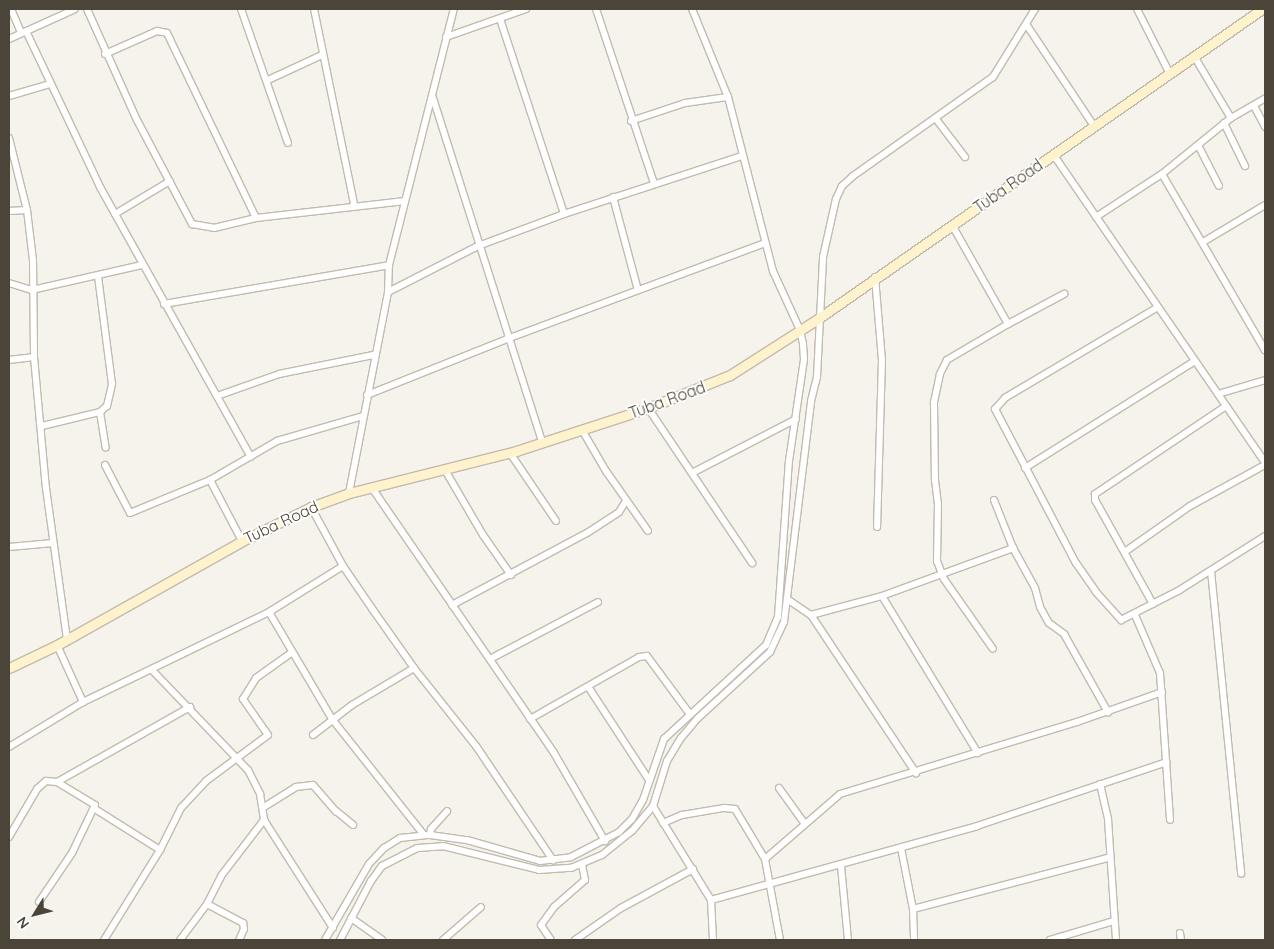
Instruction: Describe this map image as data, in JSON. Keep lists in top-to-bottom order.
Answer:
{
  "streets": {
    "street": ["Tuba Road"]
  },
  "north": "bottom left"
}
